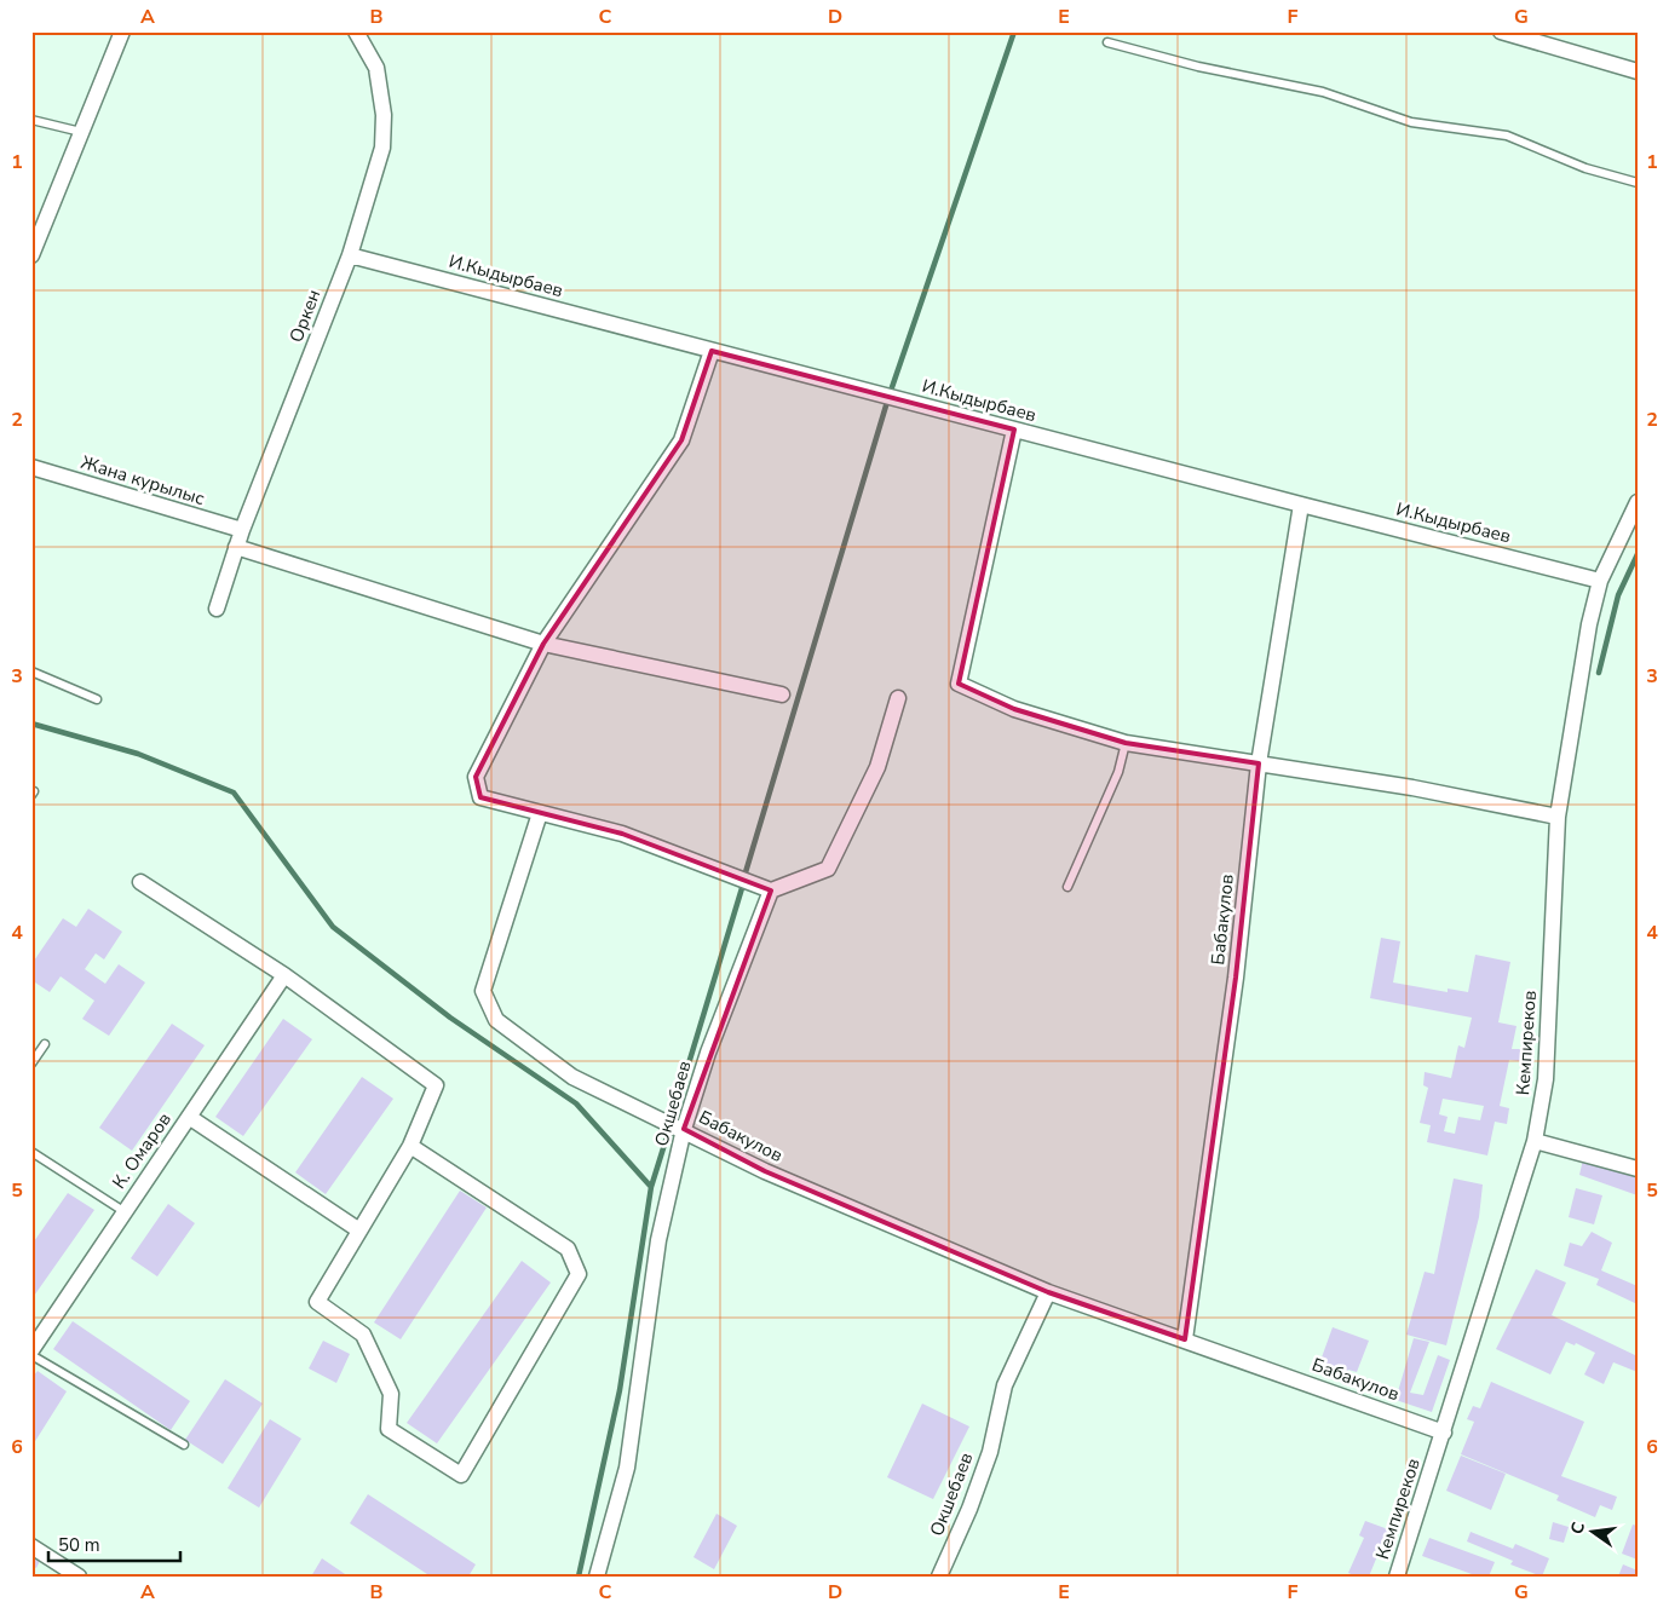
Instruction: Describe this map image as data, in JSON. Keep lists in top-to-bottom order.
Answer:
{
  "streets": {
    "street": [
      "И.Кыдырбаев",
      "Оркен",
      "Жана курылыс",
      "Бабакулов",
      "Кемпиреков",
      "Окшебаев",
      "К. Омаров"
    ]
  },
  "crossings": [
    ["И.Кыдырбаев", "Оркен"],
    ["И.Кыдырбаев", "Бабакулов"],
    ["И.Кыдырбаев", "Кемпиреков"],
    ["Оркен", "Жана курылыс"],
    ["Бабакулов", "Кемпиреков"],
    ["Бабакулов", "Окшебаев"]
  ],
  "scale_bar": "50 m",
  "north": "left",
  "grid": {
    "columns": [
      "A",
      "B",
      "C",
      "D",
      "E",
      "F",
      "G"
    ],
    "rows": [
      "1",
      "2",
      "3",
      "4",
      "5",
      "6"
    ]
  }
}
